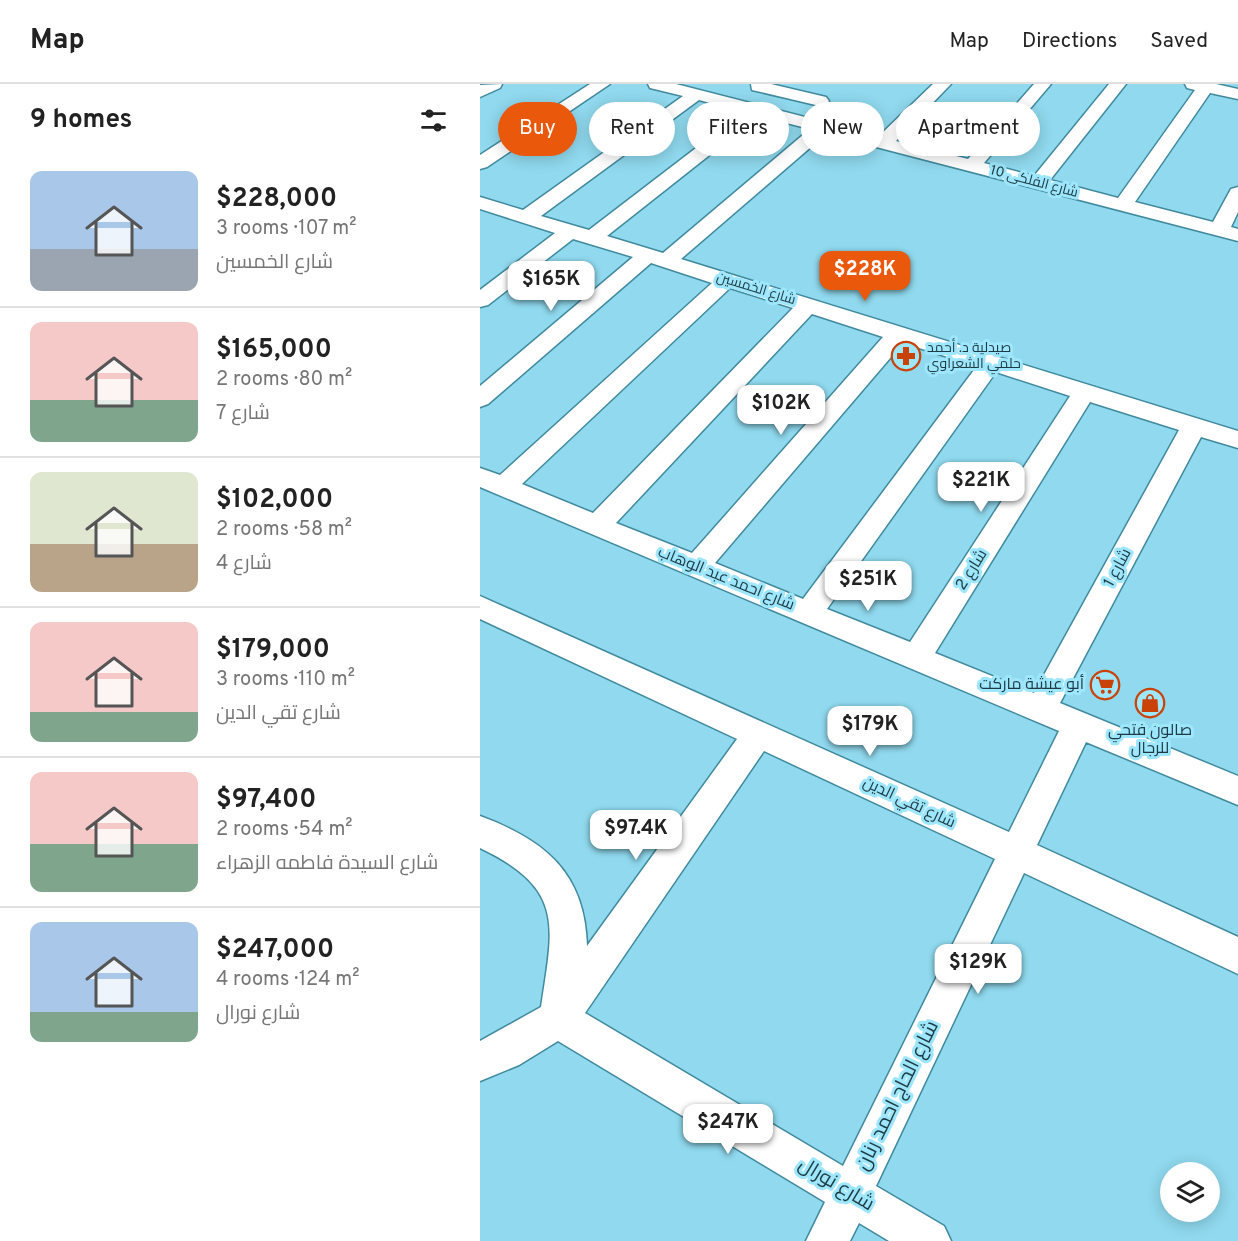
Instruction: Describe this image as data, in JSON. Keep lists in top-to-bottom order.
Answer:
{
  "streets": {
    "street": [
      "شارع الفلكى 10",
      "شارع الخمسين",
      "شارع 1",
      "شارع 2",
      "شارع احمد عبد الوهاب",
      "شارع تقي الدين",
      "شارع الحاج احمد رنان",
      "شارع نورال"
    ]
  },
  "crossings": [
    ["شارع الخمسين", "شارع 1"],
    ["شارع الخمسين", "شارع 2"],
    ["شارع 1", "شارع احمد عبد الوهاب"],
    ["شارع 2", "شارع احمد عبد الوهاب"],
    ["شارع احمد عبد الوهاب", "شارع الحاج احمد رنان"],
    ["شارع تقي الدين", "شارع الحاج احمد رنان"],
    ["شارع الحاج احمد رنان", "شارع نورال"]
  ],
  "places": {
    "pharmacy": ["صيدلية د. أحمد حلمي الشعراوي"],
    "supermarket": ["أبو عيشة ماركت"],
    "shop": ["صالون فتحي للرجال"]
  },
  "page": {
    "header": "Map",
    "nav": ["Map", "Directions", "Saved"],
    "heading": "9 homes",
    "chip": [
      "Buy",
      "Rent",
      "Filters",
      "New",
      "Apartment"
    ],
    "list": [
      {
        "name": "$228,000",
        "note": "3 rooms · 107 m² · شارع الخمسين"
      },
      {
        "name": "$165,000",
        "note": "2 rooms · 80 m² · شارع 7"
      },
      {
        "name": "$102,000",
        "note": "2 rooms · 58 m² · شارع 4"
      },
      {
        "name": "$179,000",
        "note": "3 rooms · 110 m² · شارع تقي الدين"
      },
      {
        "name": "$97,400",
        "note": "2 rooms · 54 m² · شارع السيدة فاطمه الزهراء"
      },
      {
        "name": "$247,000",
        "note": "4 rooms · 124 m² · شارع نورال"
      }
    ],
    "price": [
      "$228K",
      "$165K",
      "$102K",
      "$221K",
      "$251K",
      "$179K",
      "$97.4K",
      "$129K",
      "$247K"
    ]
  }
}
